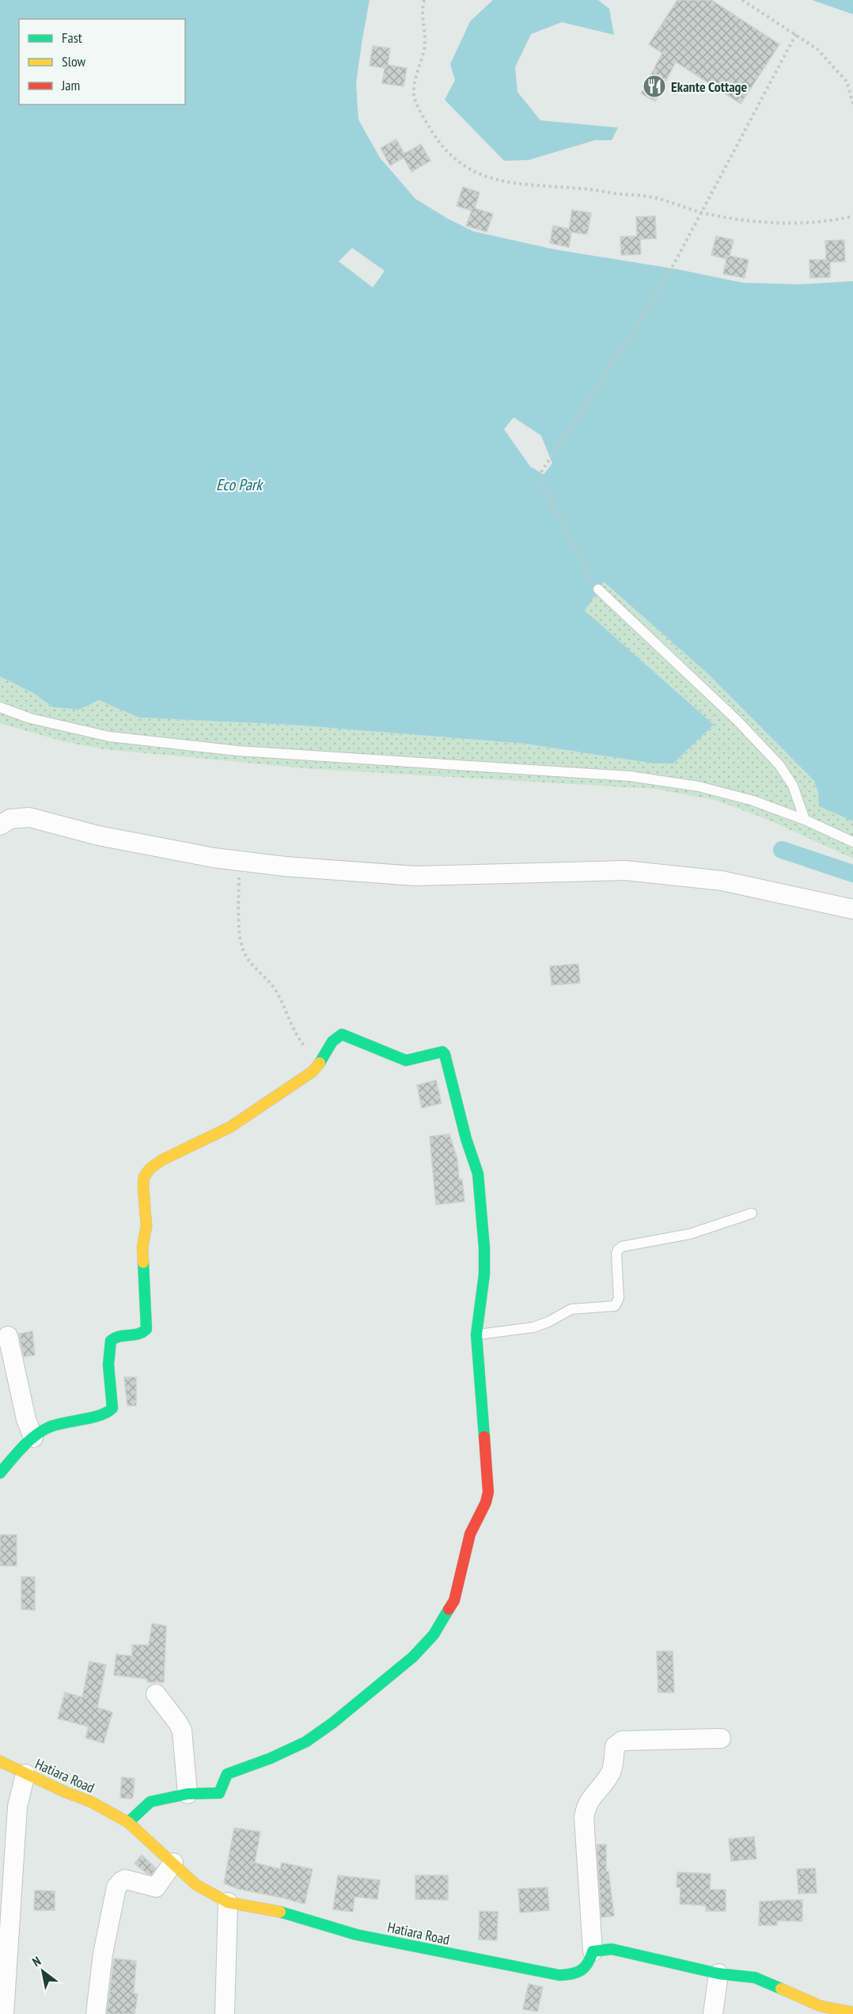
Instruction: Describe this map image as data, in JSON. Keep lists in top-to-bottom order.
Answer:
{
  "streets": {
    "street": ["Hatiara Road"]
  },
  "water": ["Eco Park"],
  "places": {
    "restaurant": ["Ekante Cottage"]
  },
  "legend": ["Fast", "Slow", "Jam"],
  "north": "top left"
}
